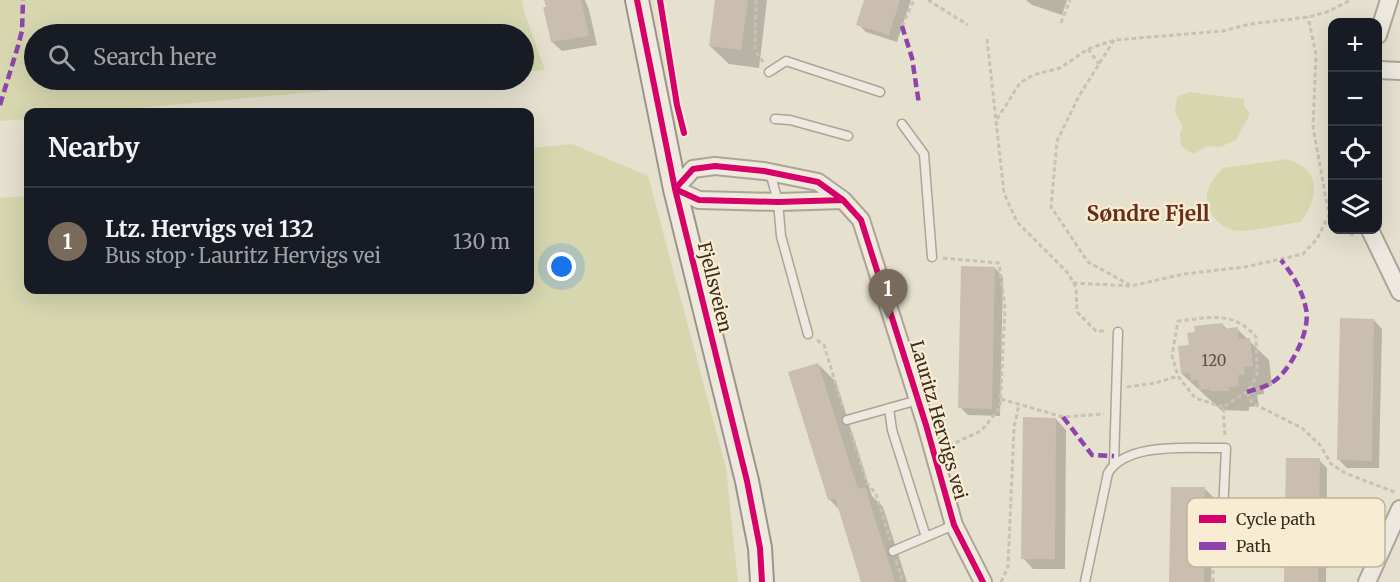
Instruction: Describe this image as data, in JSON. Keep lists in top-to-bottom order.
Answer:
{
  "streets": {
    "main road": ["Fjellsveien"],
    "street": ["Lauritz Hervigs vei"]
  },
  "crossings": [
    ["Fjellsveien", "Lauritz Hervigs vei"]
  ],
  "districts": ["Søndre Fjell"],
  "house_numbers": ["120"],
  "legend": ["Cycle path", "Path"],
  "page": {
    "map_buttons": ["+", "−"],
    "search": "Search here",
    "heading": "Nearby",
    "list": [
      {
        "mark": "1",
        "name": "Ltz. Hervigs vei 132",
        "note": "Bus stop · Lauritz Hervigs vei",
        "value": "130 m"
      }
    ],
    "pins": "1"
  }
}
